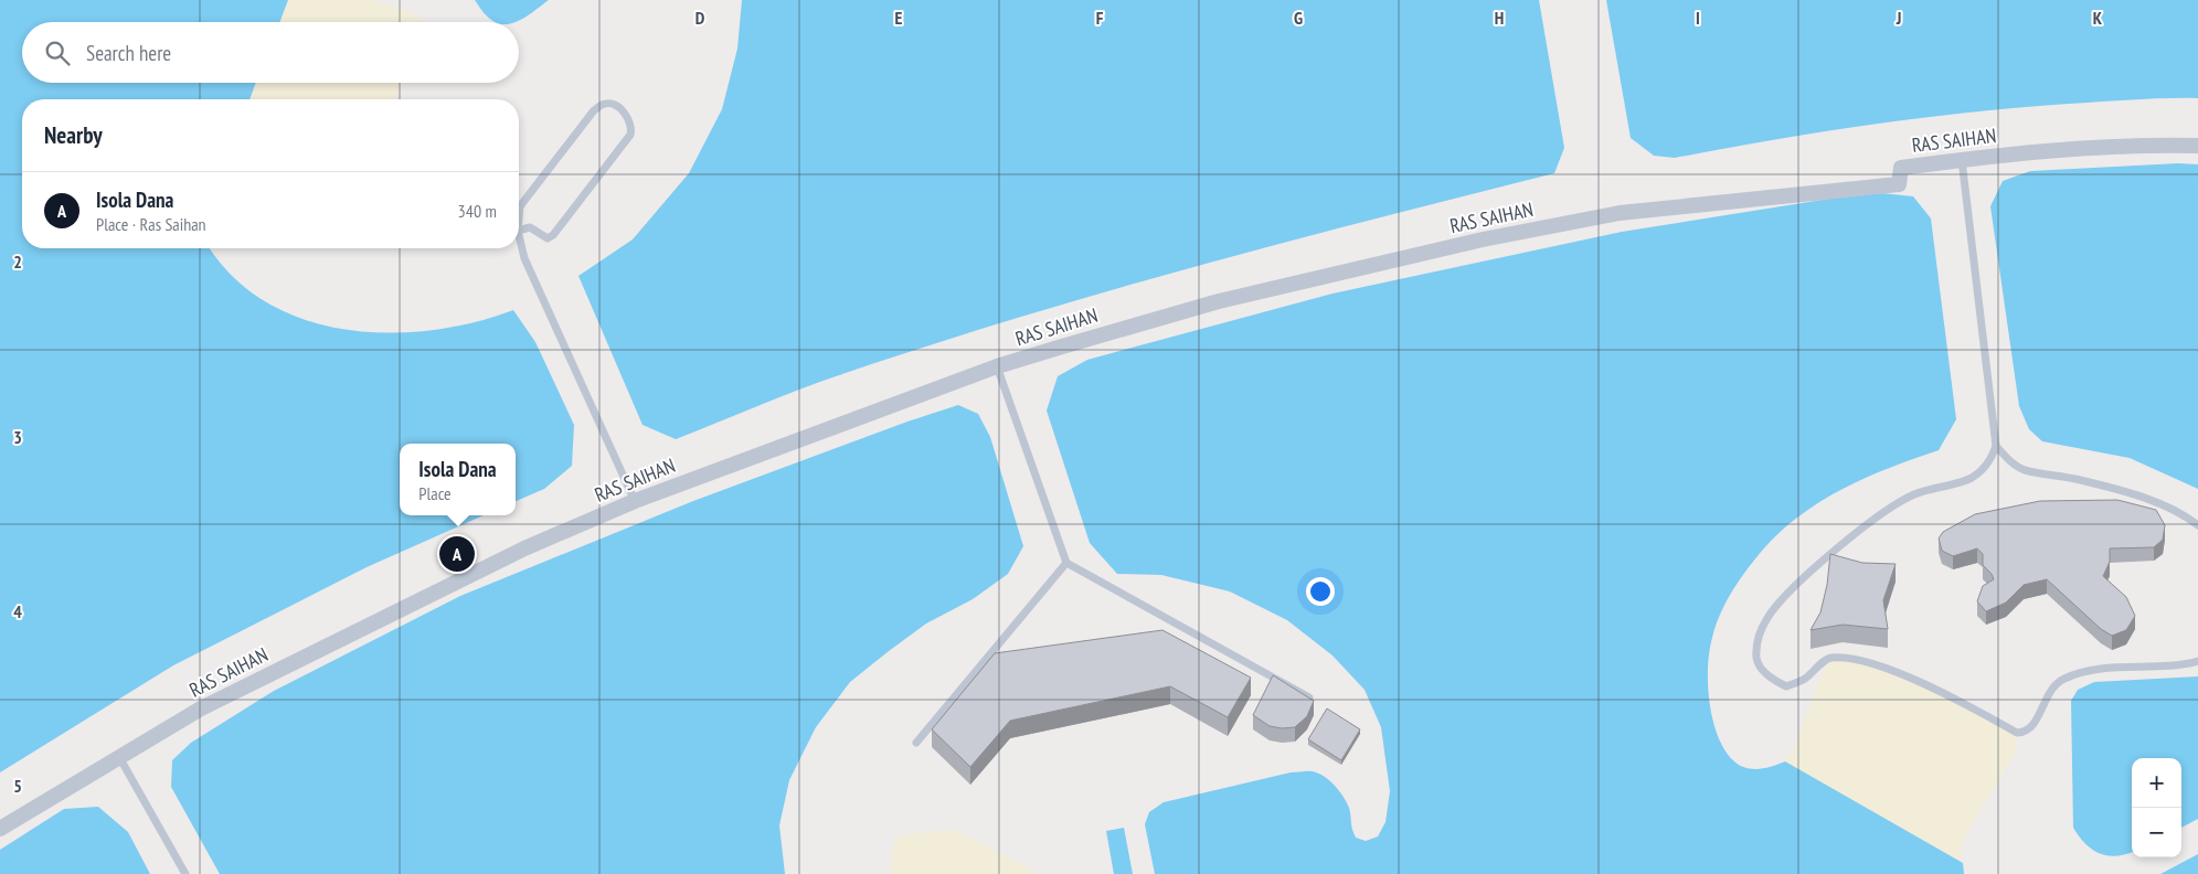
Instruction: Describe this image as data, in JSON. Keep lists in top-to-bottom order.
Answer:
{
  "streets": {
    "street": ["RAS SAIHAN"]
  },
  "page": {
    "search": "Search here",
    "heading": "Nearby",
    "list": [
      {
        "mark": "A",
        "name": "Isola Dana",
        "note": "Place · Ras Saihan",
        "value": "340 m"
      }
    ],
    "popup": ["Isola Dana", "Place"],
    "pins": "A",
    "map_buttons": ["+", "−"]
  },
  "grid": {
    "columns": [
      "D",
      "E",
      "F",
      "G",
      "H",
      "I",
      "J",
      "K"
    ],
    "rows": [
      "2",
      "3",
      "4",
      "5"
    ]
  }
}
